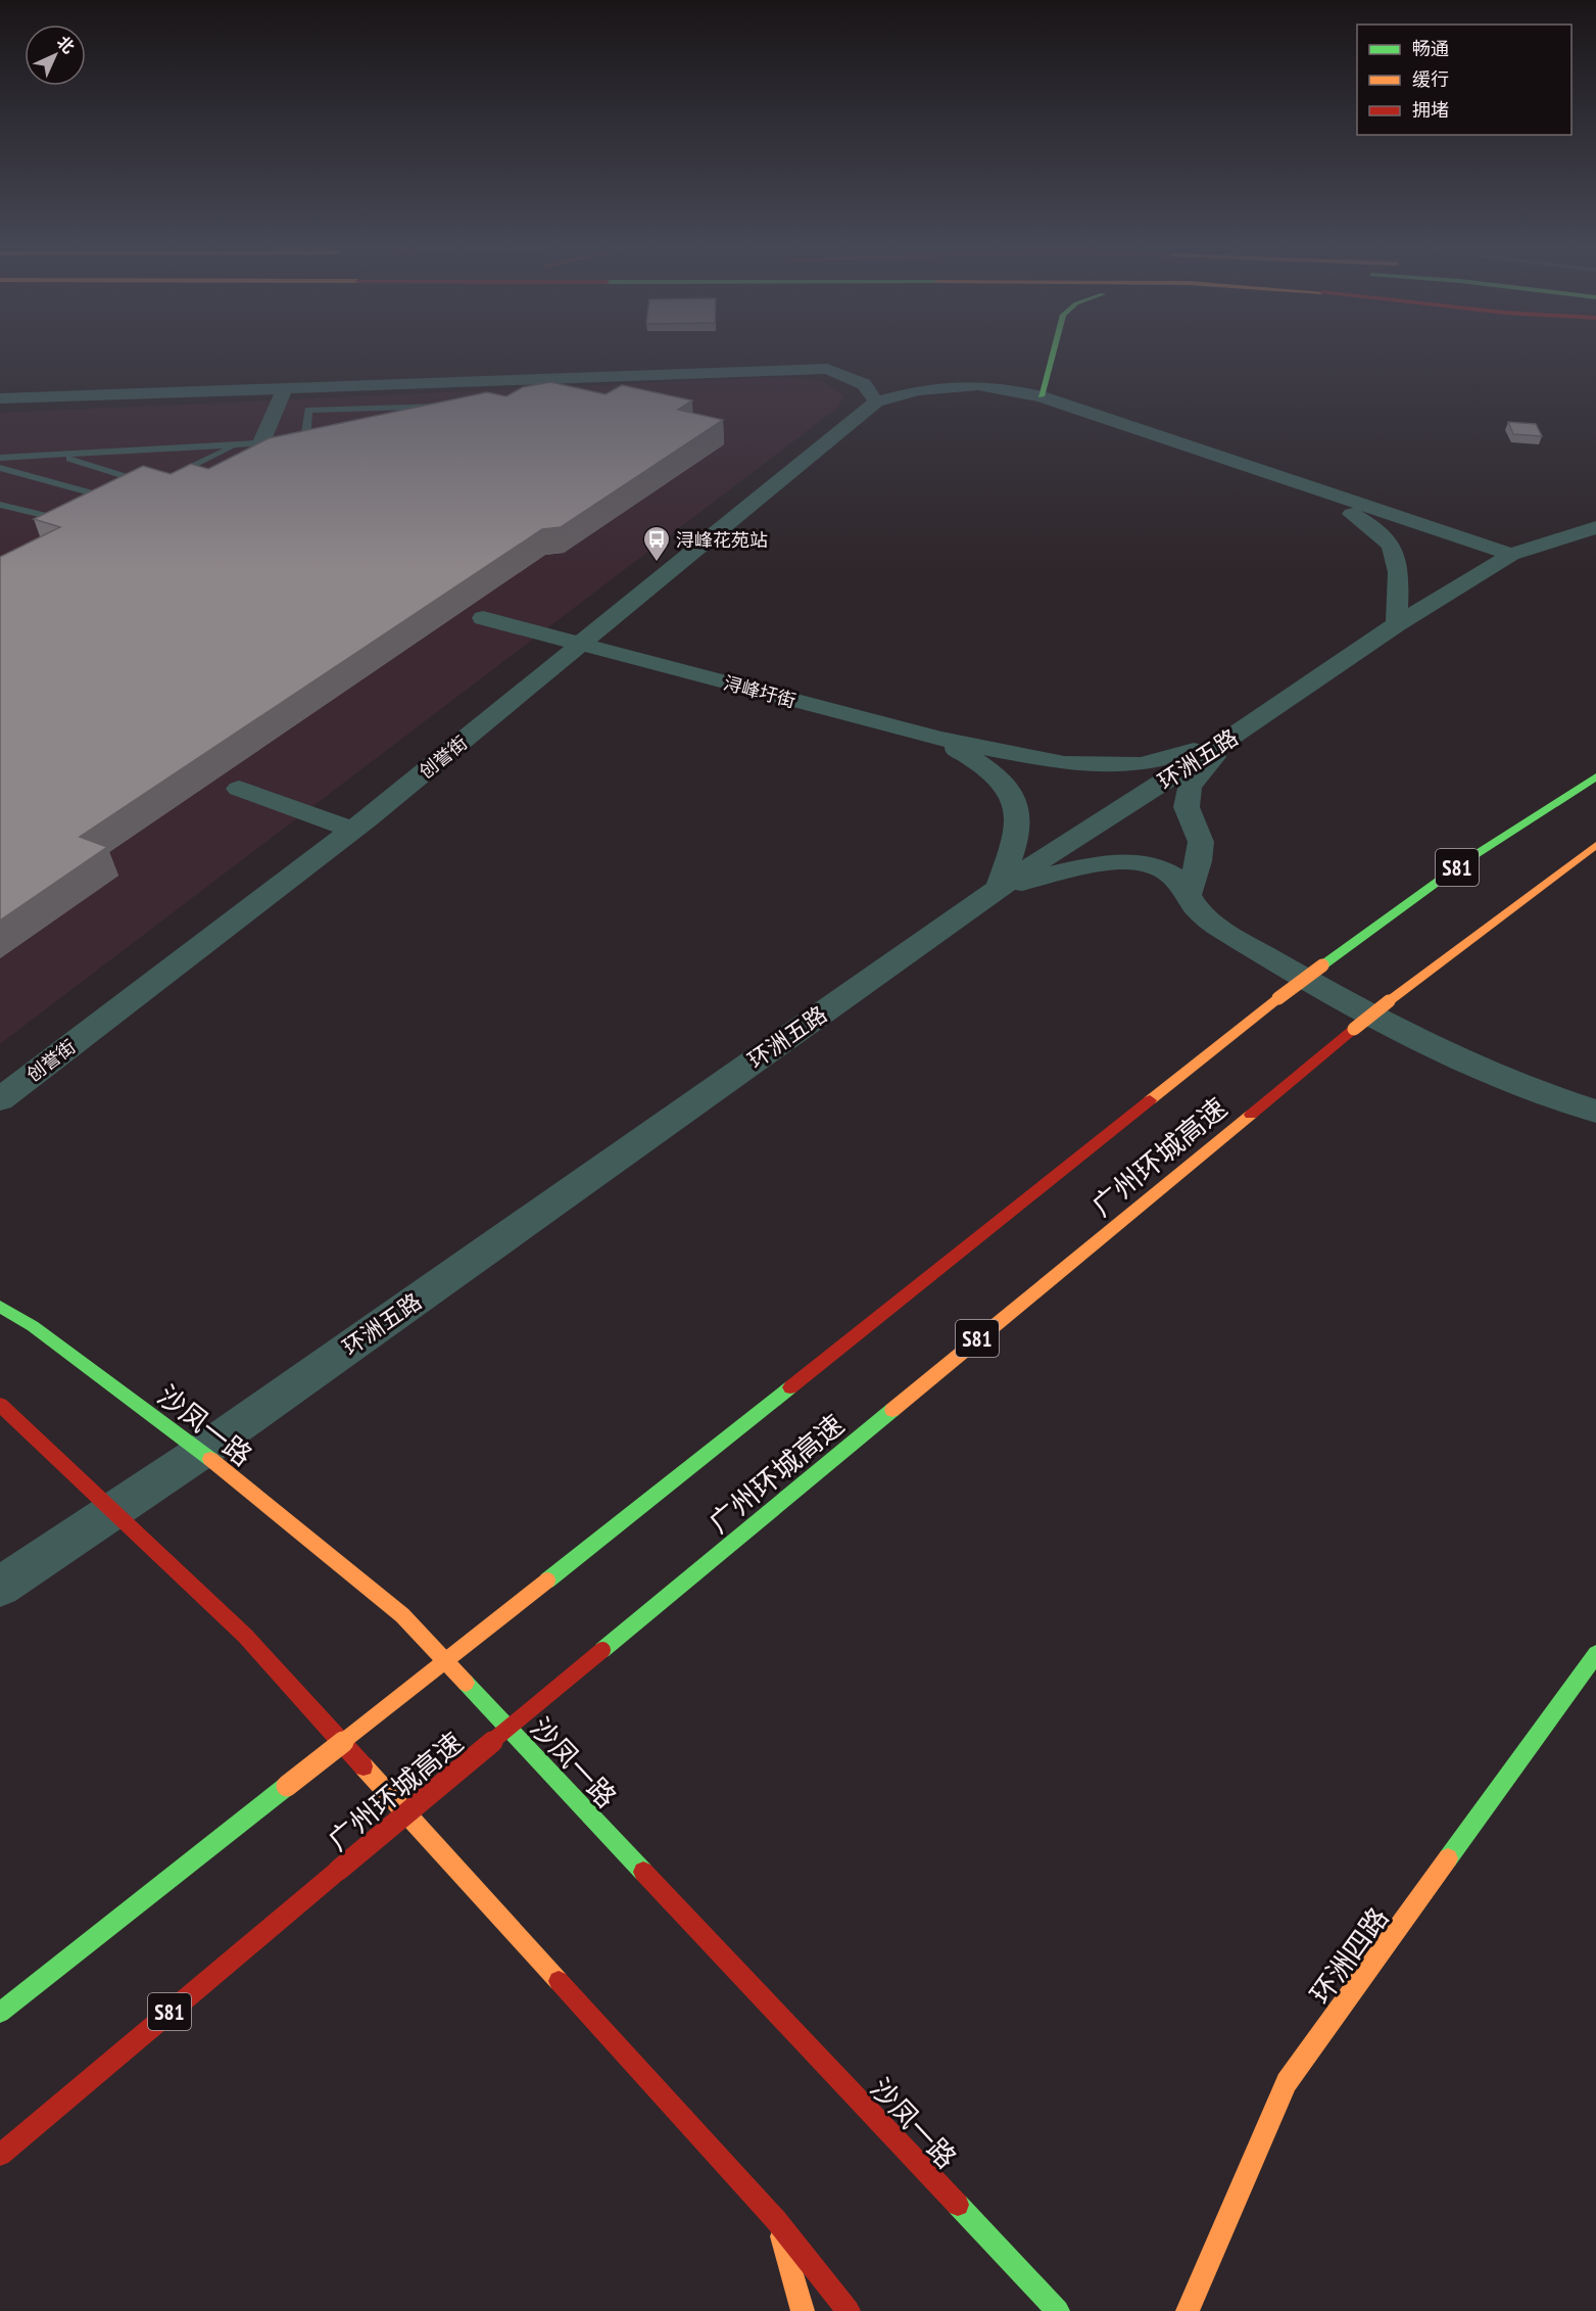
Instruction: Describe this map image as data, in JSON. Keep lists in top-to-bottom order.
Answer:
{
  "streets": {
    "main road": [
      "S81",
      "广州环城高速",
      "沙凤一路",
      "环洲四路"
    ],
    "street": ["浔峰圩街", "创誉街", "环洲五路"]
  },
  "crossings": [
    ["浔峰圩街", "创誉街"],
    ["环洲五路", "沙凤一路"]
  ],
  "places": {
    "bus stop": ["浔峰花苑站"]
  },
  "legend": ["畅通", "缓行", "拥堵"],
  "north": "top right"
}
